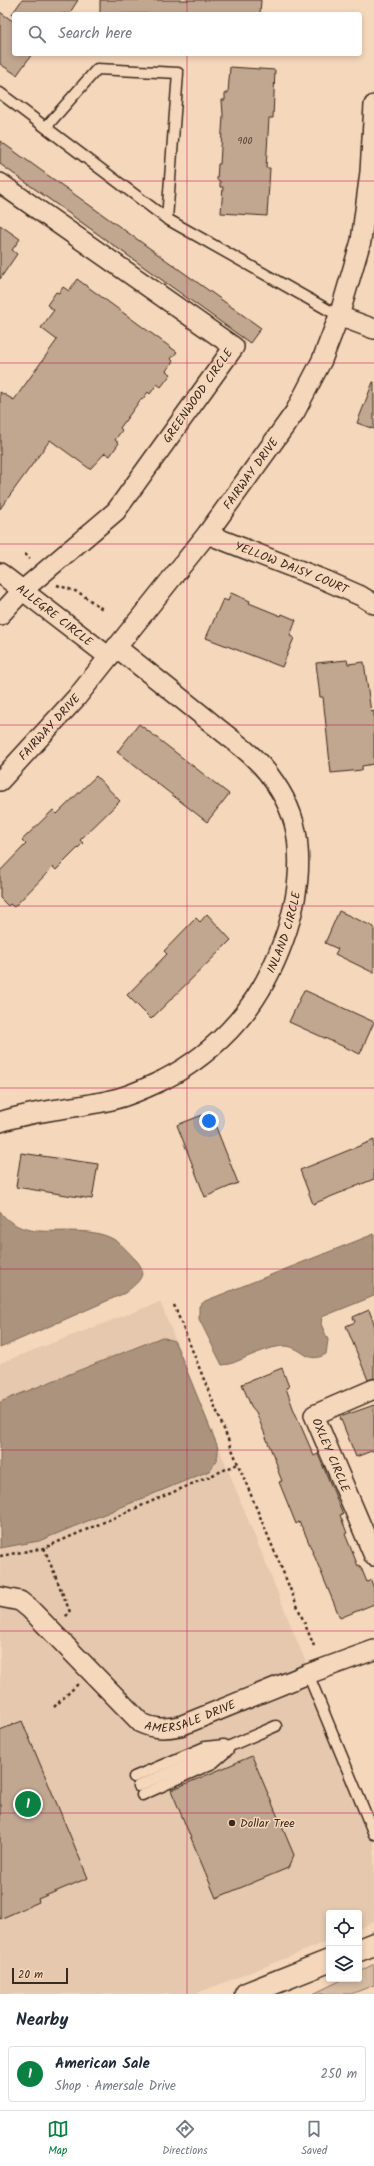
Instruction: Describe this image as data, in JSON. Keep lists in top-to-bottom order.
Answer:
{
  "streets": {
    "street": [
      "GREENWOOD CIRCLE",
      "FAIRWAY DRIVE",
      "YELLOW DAISY COURT",
      "ALLEGRE CIRCLE",
      "INLAND CIRCLE",
      "OXLEY CIRCLE",
      "AMERSALE DRIVE"
    ]
  },
  "crossings": [
    ["GREENWOOD CIRCLE", "ALLEGRE CIRCLE"],
    ["FAIRWAY DRIVE", "YELLOW DAISY COURT"],
    ["FAIRWAY DRIVE", "ALLEGRE CIRCLE"],
    ["FAIRWAY DRIVE", "INLAND CIRCLE"],
    ["ALLEGRE CIRCLE", "INLAND CIRCLE"]
  ],
  "places": ["Dollar Tree"],
  "house_numbers": ["900"],
  "scale_bar": "20 m",
  "page": {
    "search": "Search here",
    "pins": "1",
    "scale": "20 m",
    "heading": "Nearby",
    "list": [
      {
        "mark": "1",
        "name": "American Sale",
        "note": "Shop · Amersale Drive",
        "value": "250 m"
      }
    ],
    "nav": ["Map", "Directions", "Saved"]
  }
}
